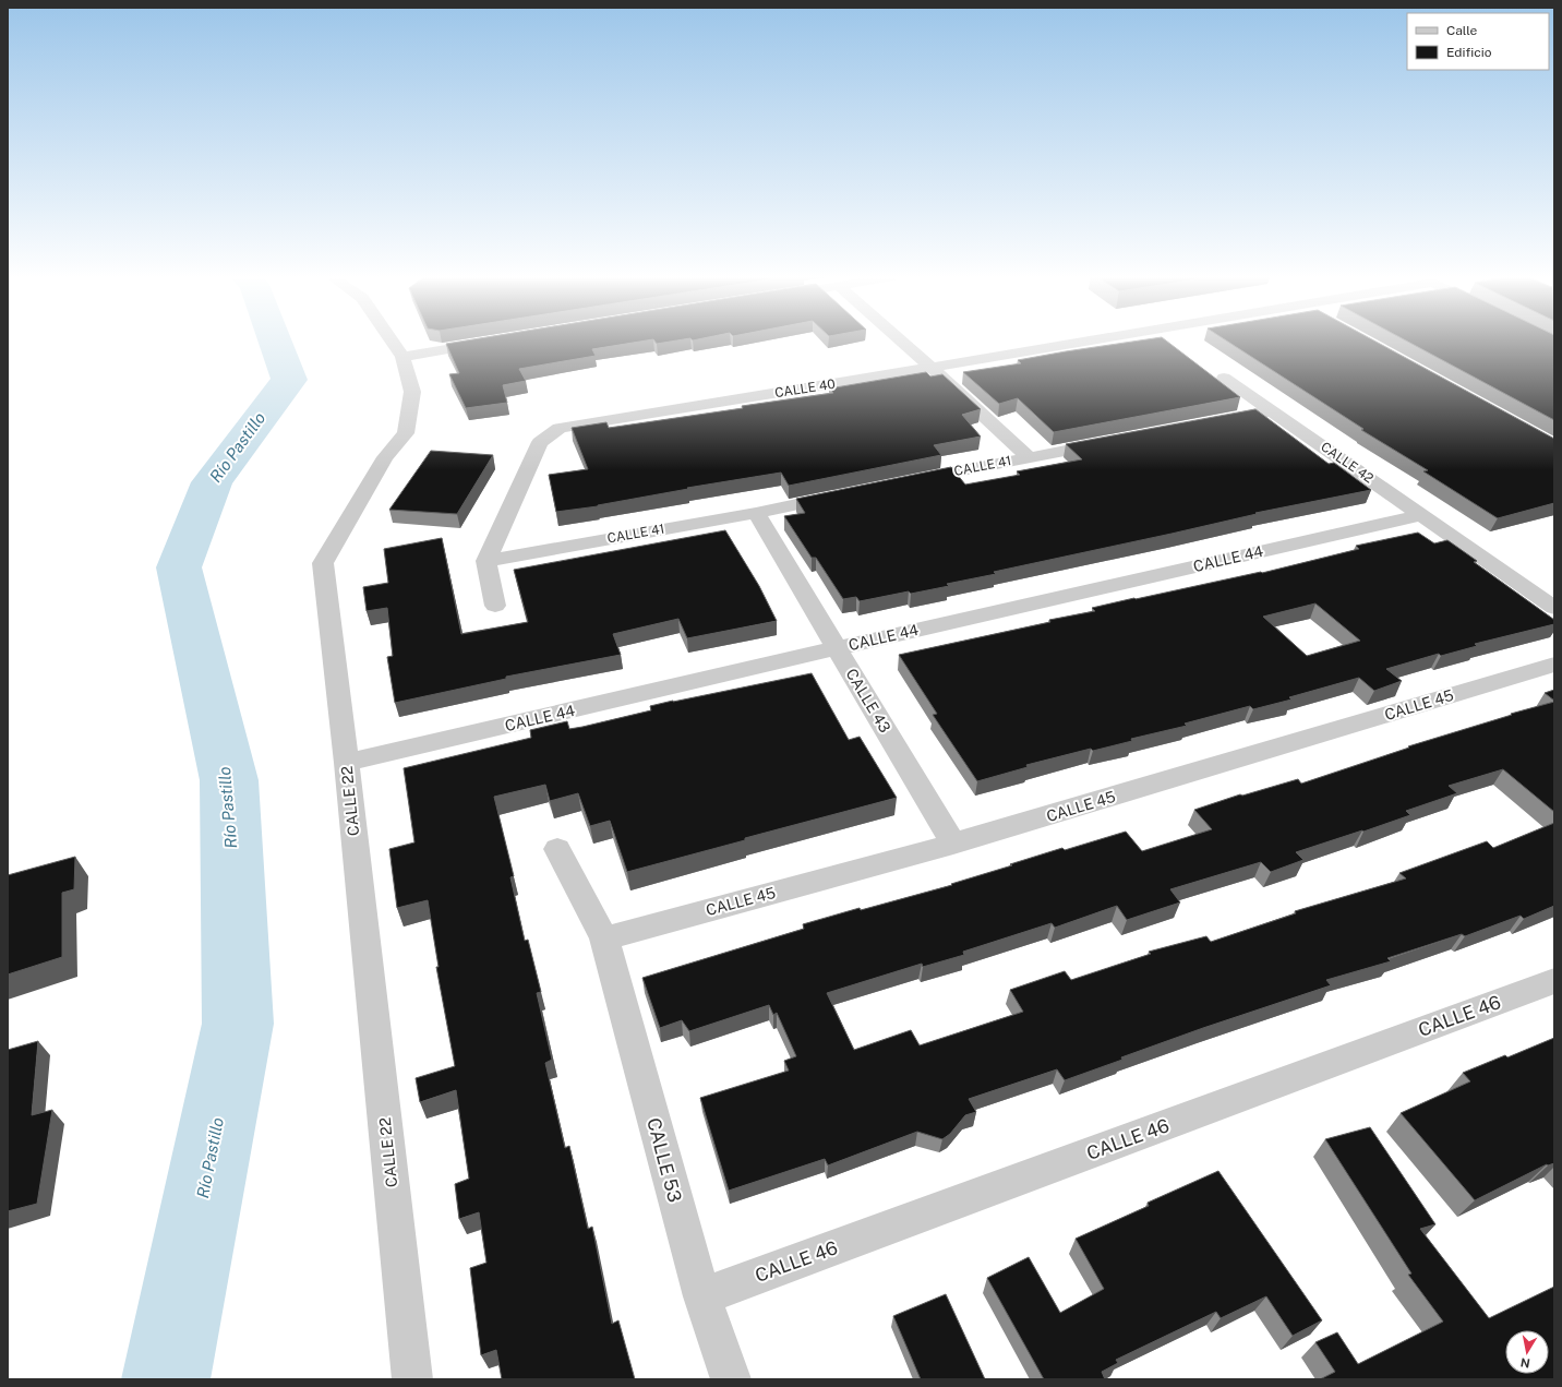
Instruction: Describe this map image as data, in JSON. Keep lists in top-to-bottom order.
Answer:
{
  "streets": {
    "street": [
      "CALLE 40",
      "CALLE 42",
      "CALLE 41",
      "CALLE 44",
      "CALLE 43",
      "CALLE 45",
      "CALLE 22",
      "CALLE 46",
      "CALLE 53"
    ]
  },
  "crossings": [
    ["CALLE 40", "CALLE 41"],
    ["CALLE 42", "CALLE 44"],
    ["CALLE 41", "CALLE 43"],
    ["CALLE 44", "CALLE 43"],
    ["CALLE 44", "CALLE 22"],
    ["CALLE 43", "CALLE 45"],
    ["CALLE 45", "CALLE 53"],
    ["CALLE 46", "CALLE 53"]
  ],
  "water": ["Río Pastillo"],
  "legend": ["Calle", "Edificio"],
  "north": "bottom"
}
